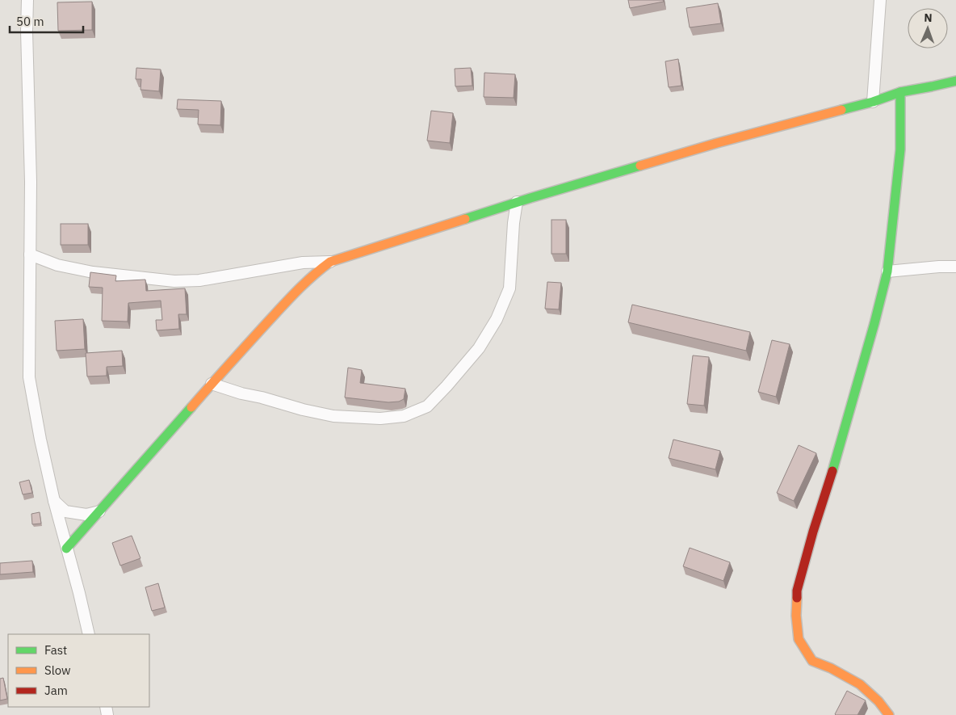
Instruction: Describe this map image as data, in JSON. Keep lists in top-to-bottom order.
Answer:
{
  "legend": ["Fast", "Slow", "Jam"],
  "scale_bar": "50 m",
  "north": "top"
}
